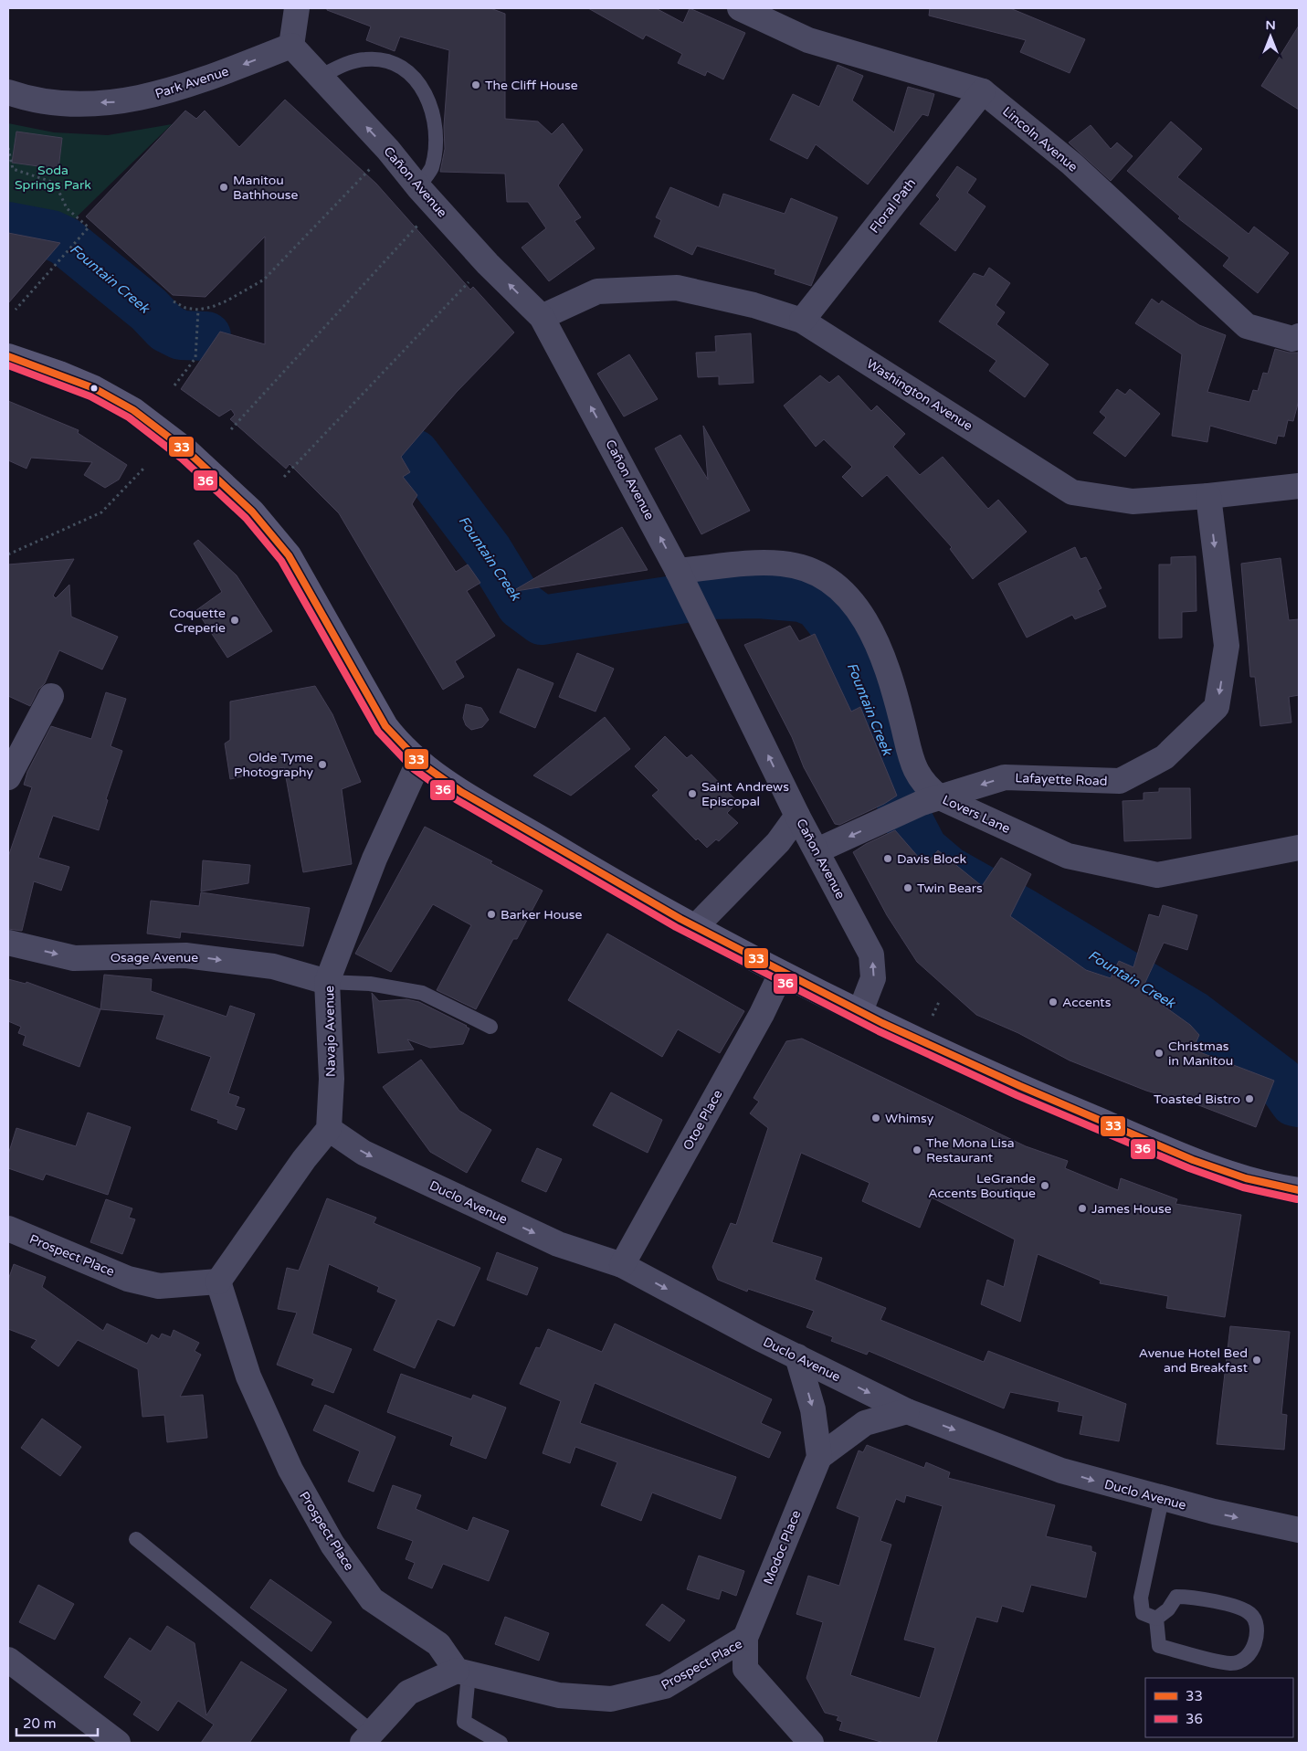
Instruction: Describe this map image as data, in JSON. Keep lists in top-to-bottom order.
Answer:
{
  "streets": {
    "street": [
      "Park Avenue",
      "Lincoln Avenue",
      "Cañon Avenue",
      "Floral Path",
      "Washington Avenue",
      "Lafayette Road",
      "Lovers Lane",
      "Osage Avenue",
      "Navajo Avenue",
      "Otoe Place",
      "Duclo Avenue",
      "Prospect Place",
      "Modoc Place"
    ]
  },
  "crossings": [
    ["Park Avenue", "Cañon Avenue"],
    ["Lincoln Avenue", "Floral Path"],
    ["Cañon Avenue", "Washington Avenue"],
    ["Cañon Avenue", "Lafayette Road"],
    ["Cañon Avenue", "Lovers Lane"],
    ["Floral Path", "Washington Avenue"],
    ["Washington Avenue", "Lafayette Road"],
    ["Lafayette Road", "Lovers Lane"],
    ["Osage Avenue", "Navajo Avenue"],
    ["Navajo Avenue", "Duclo Avenue"],
    ["Otoe Place", "Duclo Avenue"],
    ["Duclo Avenue", "Modoc Place"],
    ["Prospect Place", "Modoc Place"]
  ],
  "one_way": [
    "Park Avenue",
    "Cañon Avenue",
    "Lafayette Road",
    "Osage Avenue",
    "Duclo Avenue"
  ],
  "water": ["Fountain Creek"],
  "parks": ["Soda Springs Park"],
  "places": [
    "The Cliff House",
    "Manitou Bathhouse",
    "Coquette Creperie",
    "Olde Tyme Photography",
    "Saint Andrews Episcopal",
    "Davis Block",
    "Twin Bears",
    "Barker House",
    "Accents",
    "Christmas in Manitou",
    "Toasted Bistro",
    "Whimsy",
    "The Mona Lisa Restaurant",
    "LeGrande Accents Boutique",
    "James House",
    "Avenue Hotel Bed and Breakfast"
  ],
  "lines": ["transit line 33", "transit line 36"],
  "legend": ["33", "36"],
  "scale_bar": "20 m",
  "north": "top"
}
